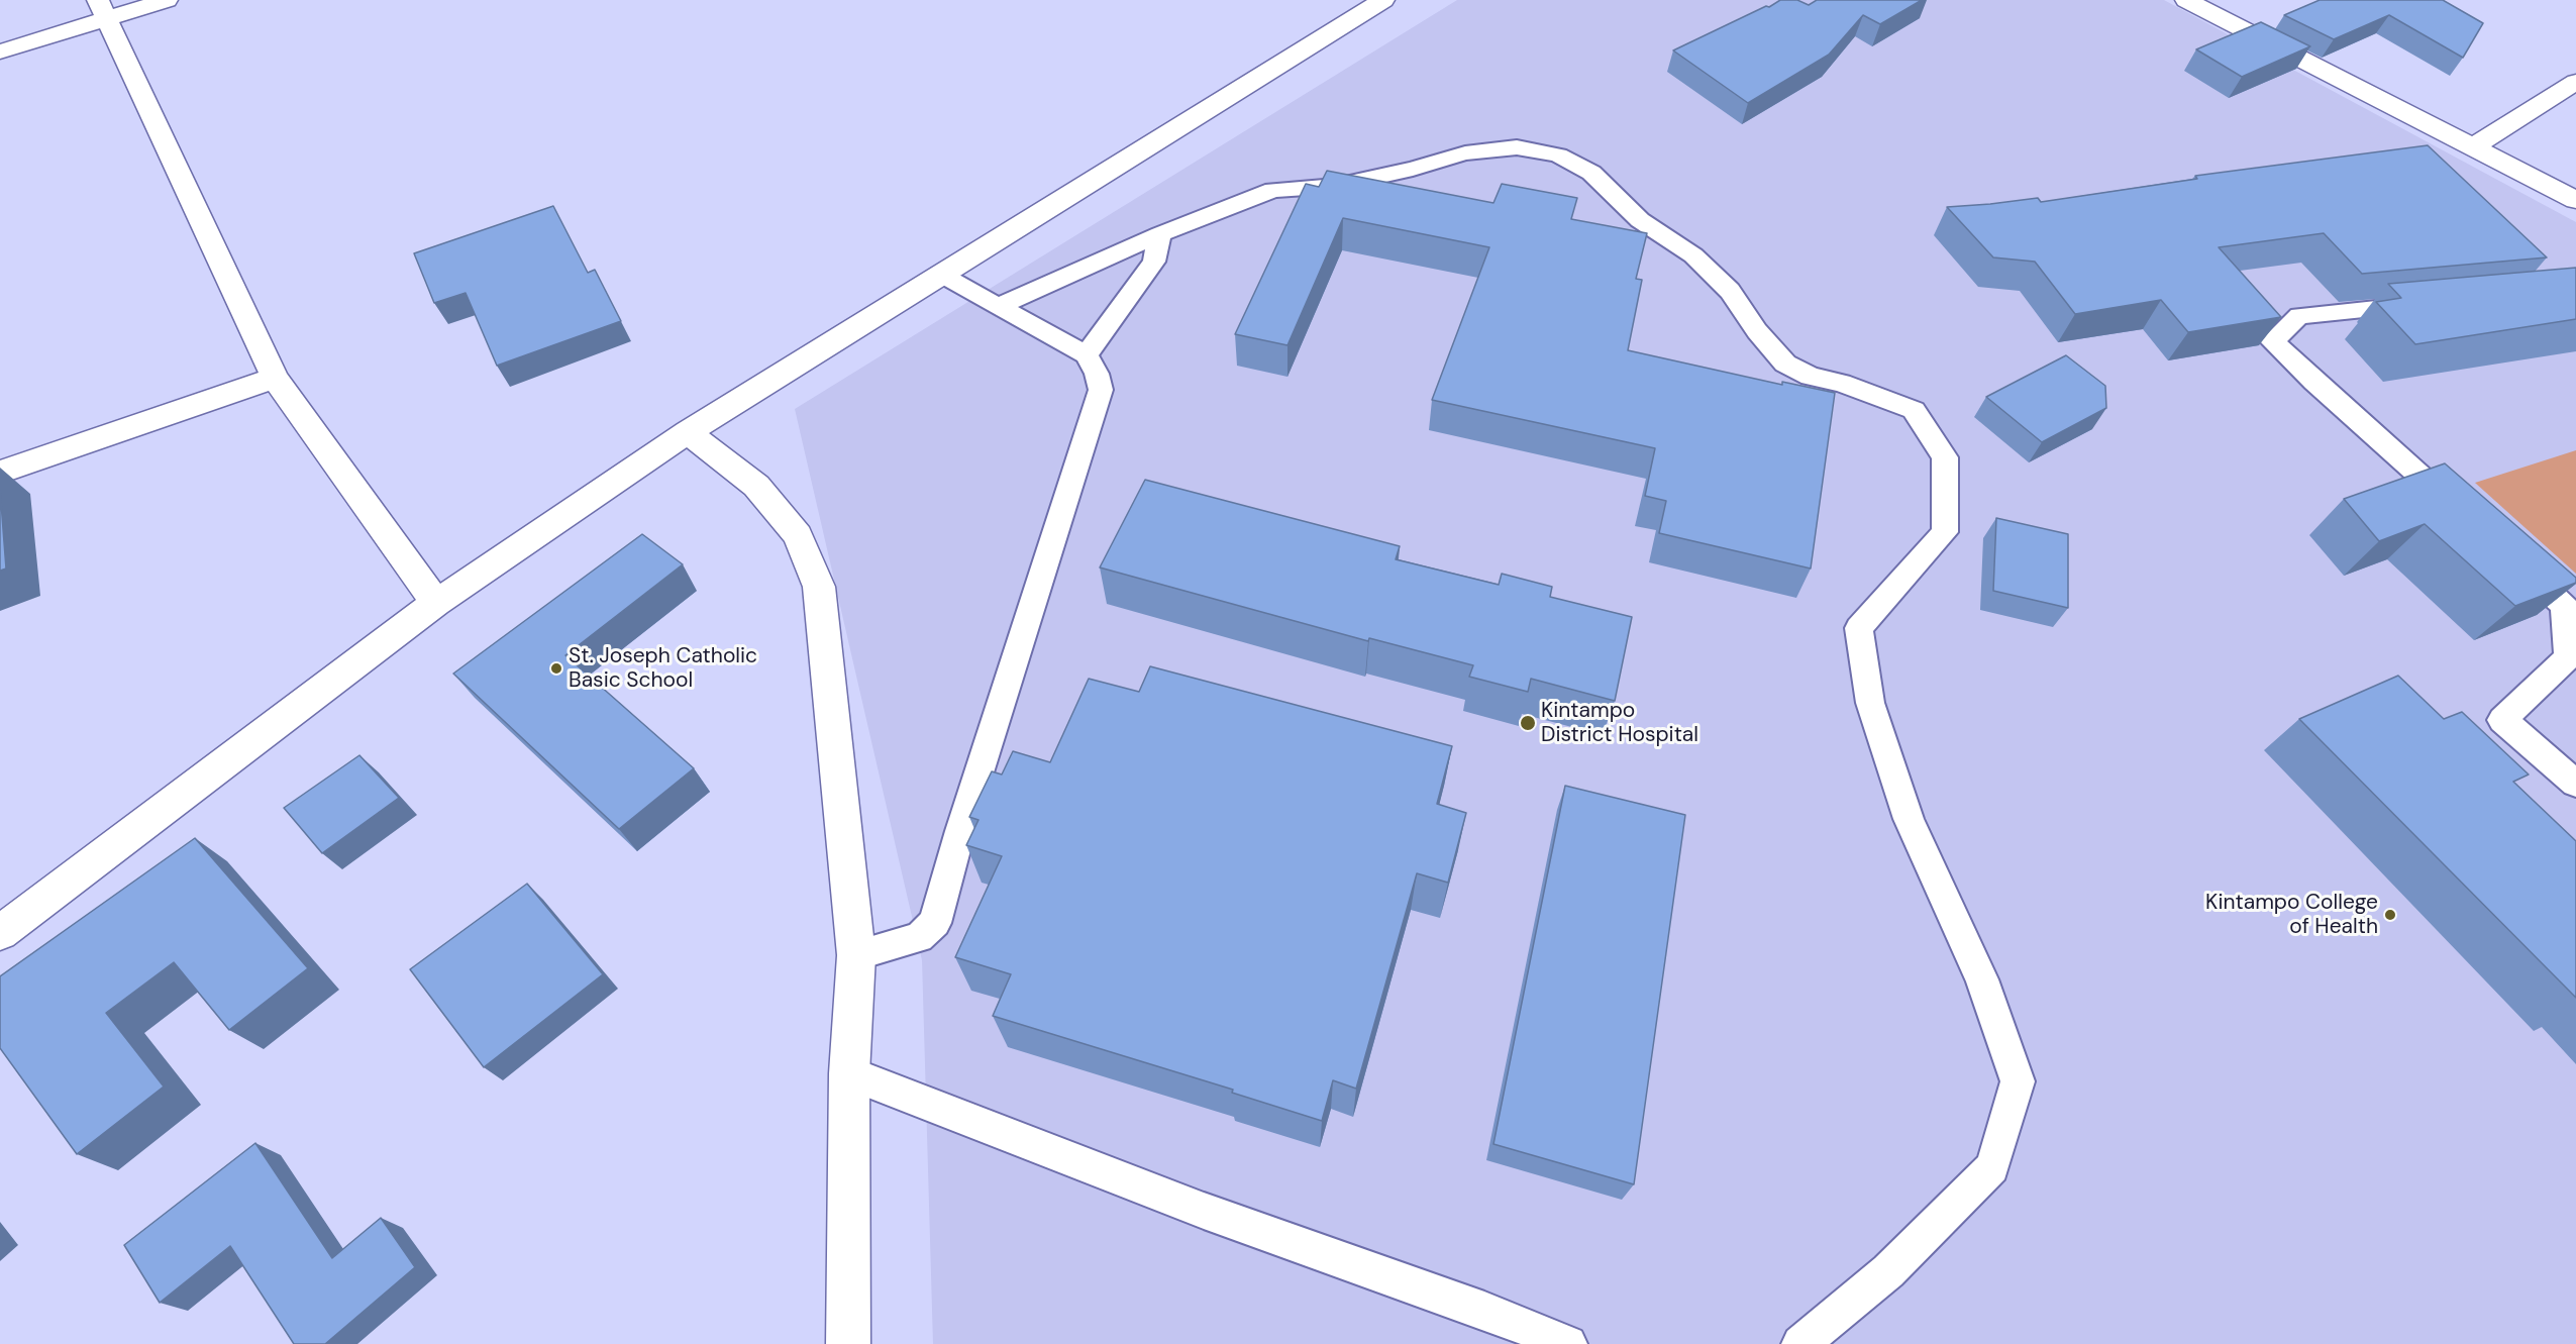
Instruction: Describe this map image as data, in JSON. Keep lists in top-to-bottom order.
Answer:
{
  "places": ["St. Joseph Catholic Basic School", "Kintampo District Hospital", "Kintampo College of Health"]
}
